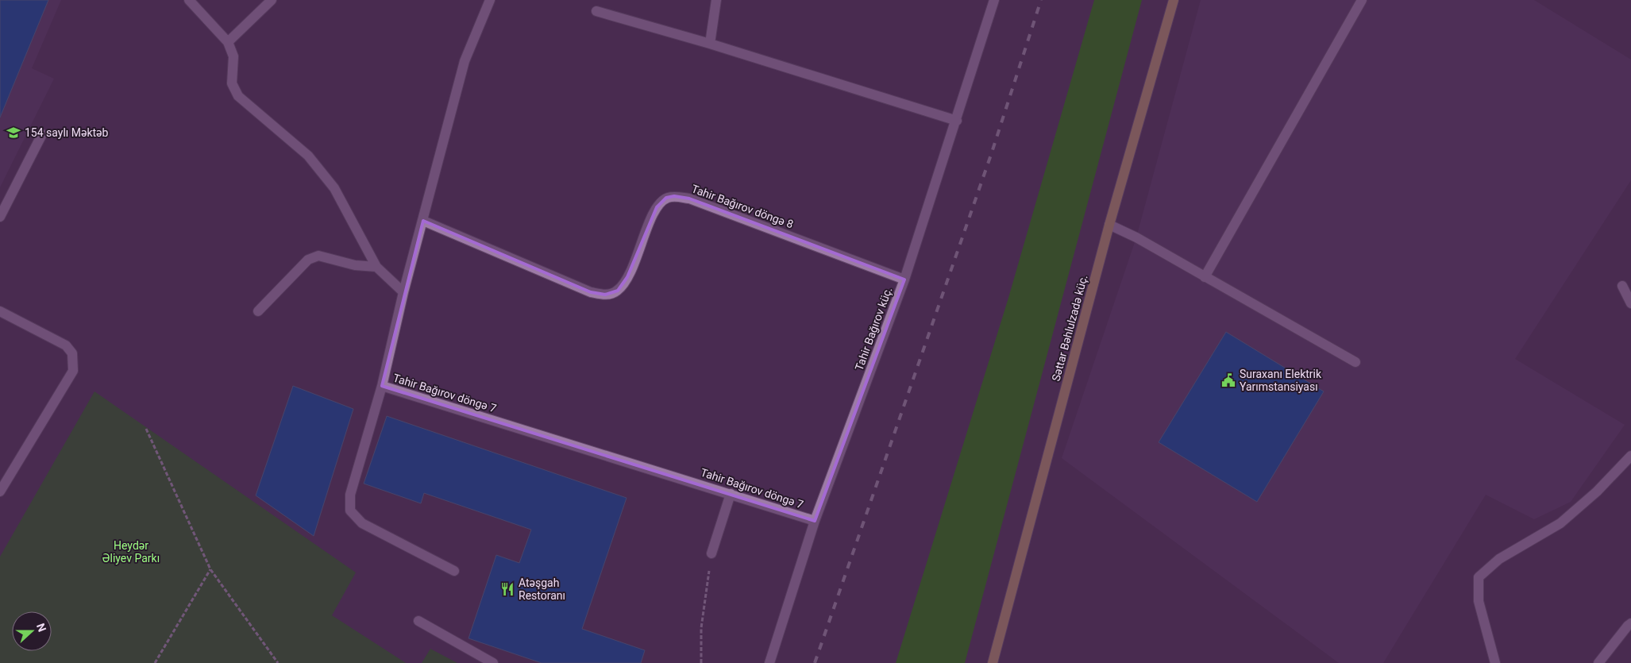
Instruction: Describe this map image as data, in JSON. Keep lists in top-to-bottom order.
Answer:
{
  "streets": {
    "main road": ["Səttar Bəhlulzadə küç."],
    "street": ["Tahir Bağırov döngə 8", "Tahir Bağırov küç.", "Tahir Bağırov döngə 7"]
  },
  "crossings": [
    ["Tahir Bağırov döngə 8", "Tahir Bağırov küç."],
    ["Tahir Bağırov döngə 8", "Tahir Bağırov döngə 7"],
    ["Tahir Bağırov küç.", "Tahir Bağırov döngə 7"]
  ],
  "parks": ["Heydər Əliyev Parkı"],
  "places": {
    "school or university": ["154 saylı Məktəb"],
    "public building": ["Suraxanı Elektrik Yarımstansiyası"],
    "restaurant": ["Atəşgah Restoranı"]
  },
  "north": "right"
}
